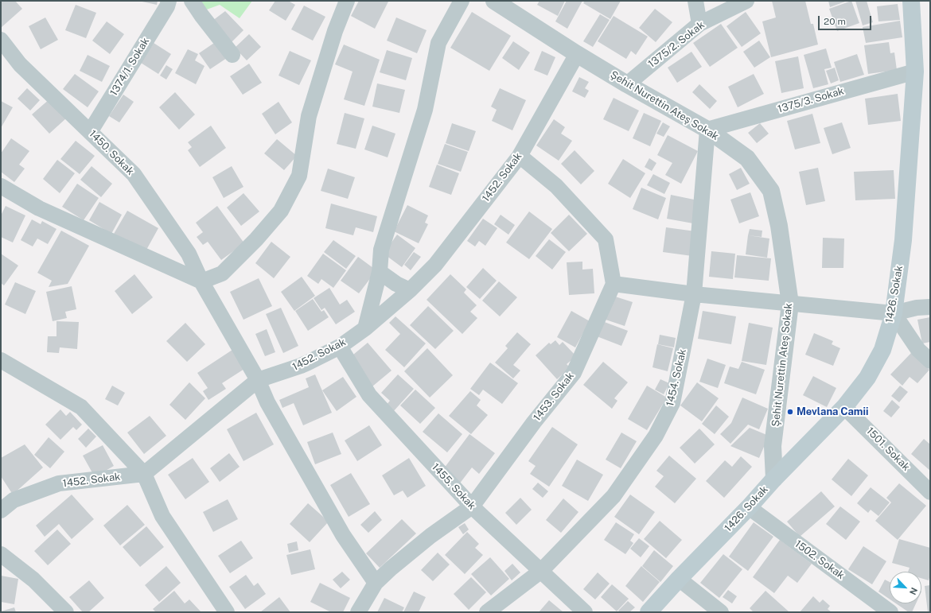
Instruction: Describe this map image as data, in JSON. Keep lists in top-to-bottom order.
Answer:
{
  "streets": {
    "main road": ["1426. Sokak"],
    "street": [
      "1375/2. Sokak",
      "1374/1. Sokak",
      "1375/3. Sokak",
      "Şehit Nurettin Ateş Sokak",
      "1450. Sokak",
      "1452. Sokak",
      "1454. Sokak",
      "1453. Sokak",
      "1501. Sokak",
      "1455. Sokak",
      "1502. Sokak"
    ]
  },
  "crossings": [
    ["1375/2. Sokak", "Şehit Nurettin Ateş Sokak"],
    ["1374/1. Sokak", "1450. Sokak"],
    ["1375/3. Sokak", "Şehit Nurettin Ateş Sokak"],
    ["1375/3. Sokak", "1426. Sokak"],
    ["1375/3. Sokak", "1454. Sokak"],
    ["Şehit Nurettin Ateş Sokak", "1452. Sokak"],
    ["Şehit Nurettin Ateş Sokak", "1426. Sokak"],
    ["Şehit Nurettin Ateş Sokak", "1454. Sokak"],
    ["1450. Sokak", "1452. Sokak"],
    ["1450. Sokak", "1453. Sokak"],
    ["1452. Sokak", "1455. Sokak"],
    ["1426. Sokak", "1501. Sokak"],
    ["1426. Sokak", "1502. Sokak"],
    ["1454. Sokak", "1455. Sokak"],
    ["1453. Sokak", "1455. Sokak"]
  ],
  "places": ["Mevlana Camii"],
  "scale_bar": "20 m",
  "north": "bottom right"
}
